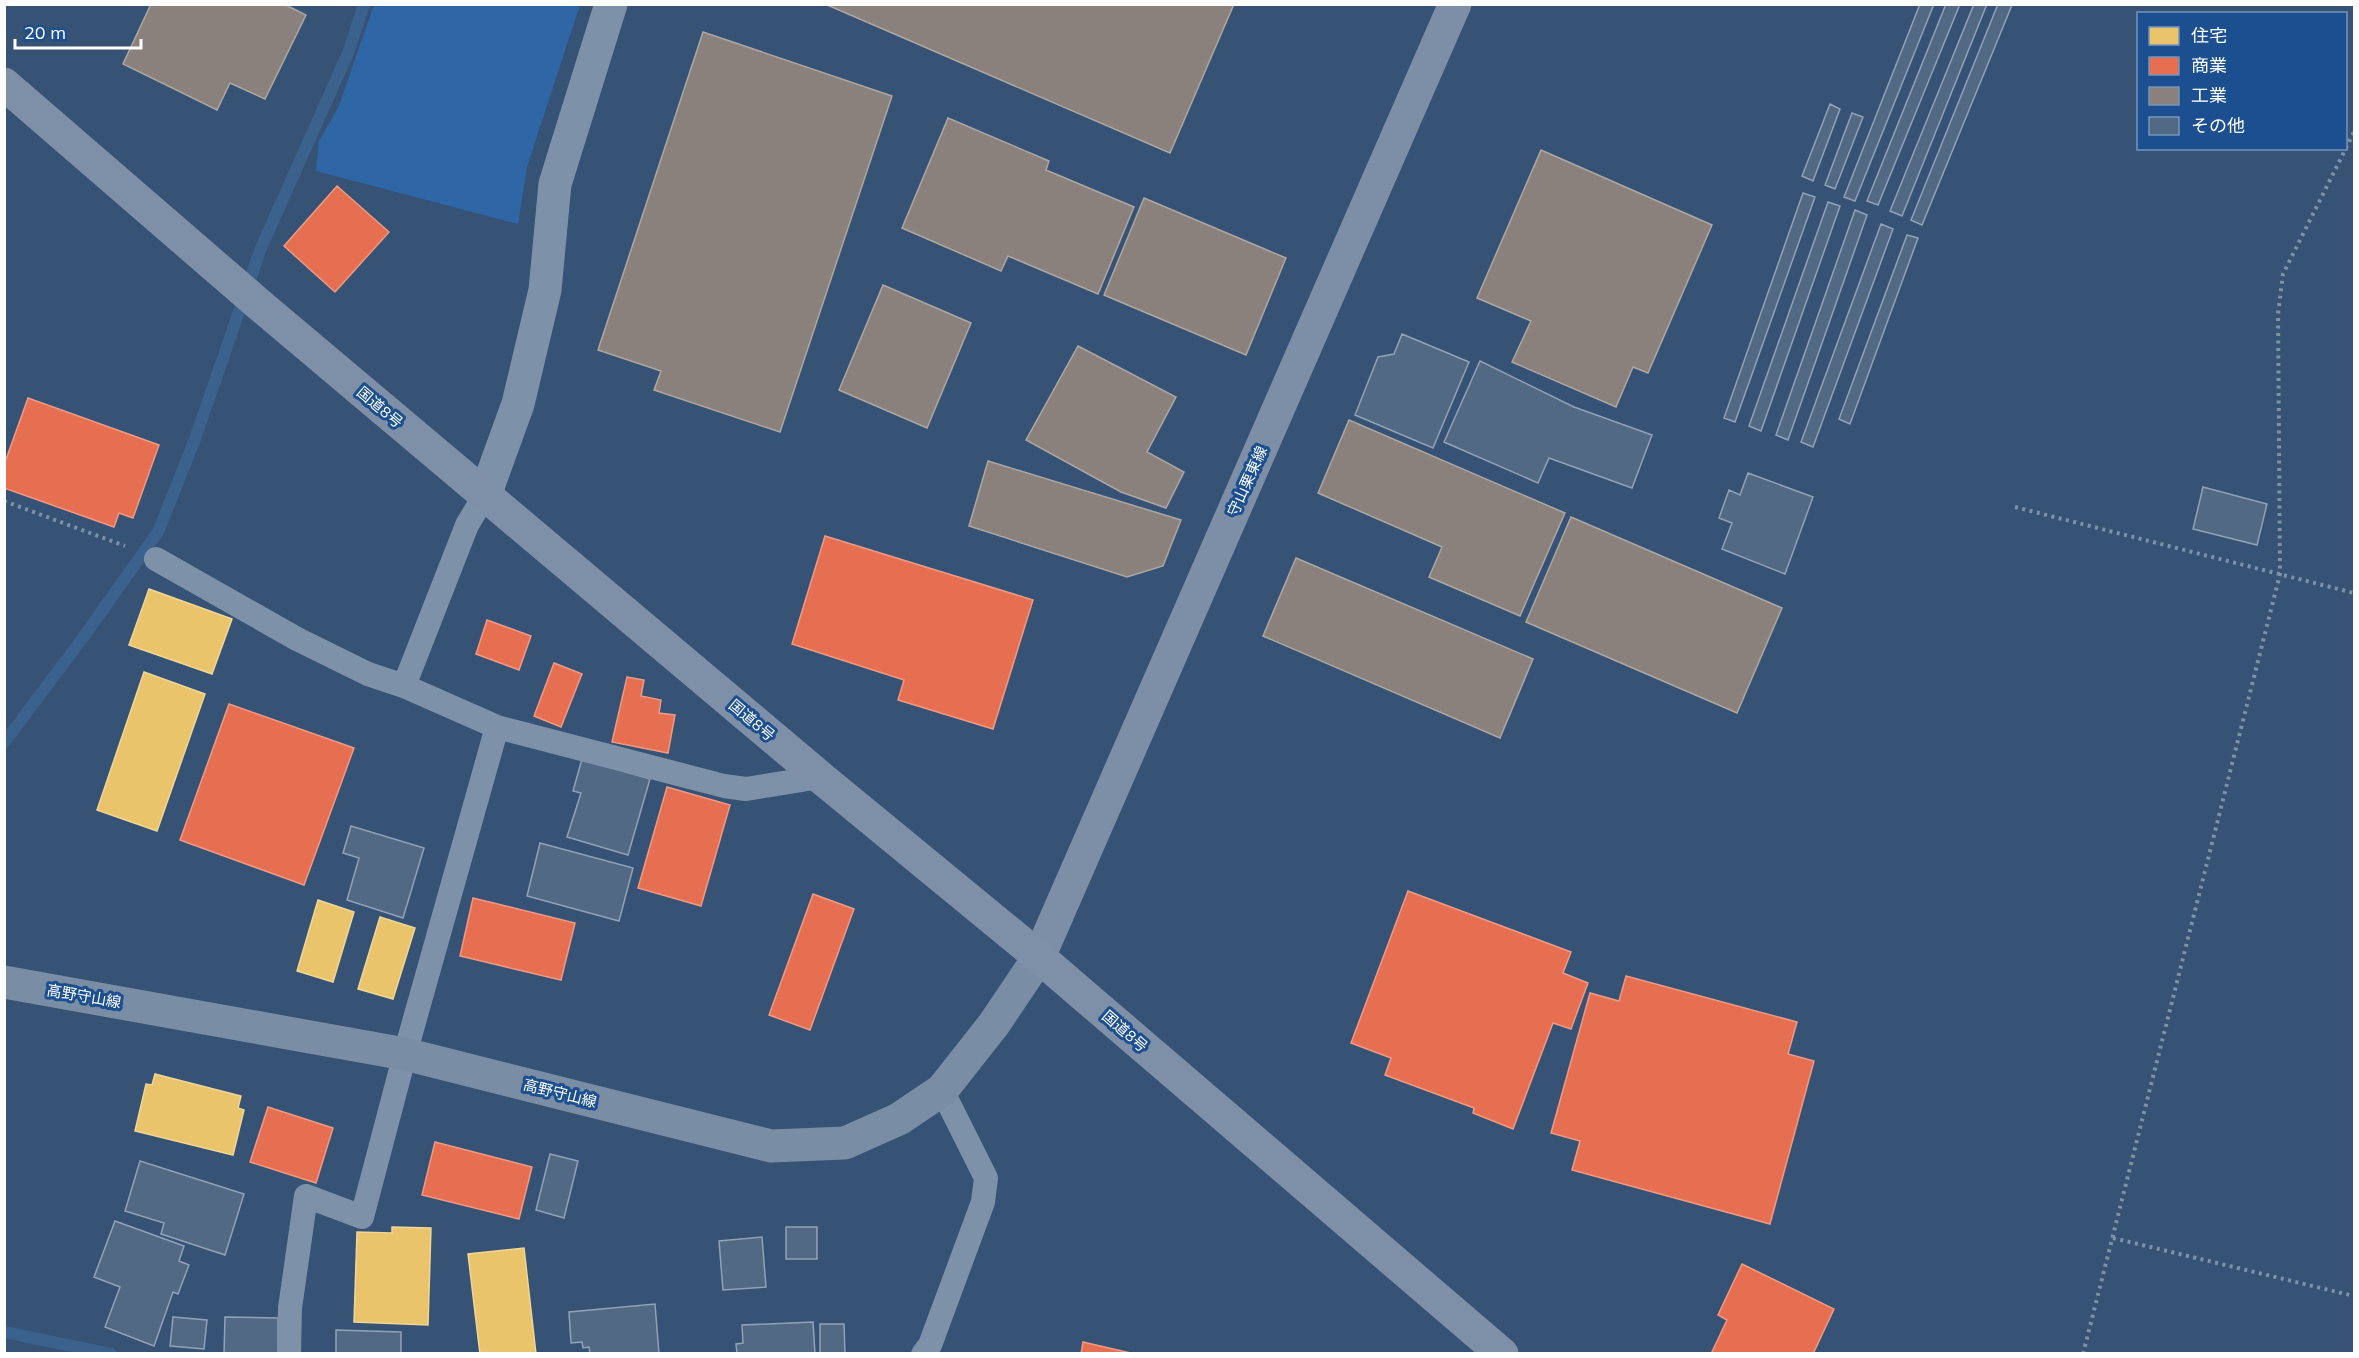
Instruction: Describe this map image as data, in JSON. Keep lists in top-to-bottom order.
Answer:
{
  "streets": {
    "highway": ["国道8号"],
    "main road": ["守山栗東線", "高野守山線"]
  },
  "crossings": [
    ["国道8号", "守山栗東線"],
    ["国道8号", "高野守山線"],
    ["守山栗東線", "高野守山線"]
  ],
  "legend": [
    "住宅",
    "商業",
    "工業",
    "その他"
  ],
  "scale_bar": "20 m"
}
